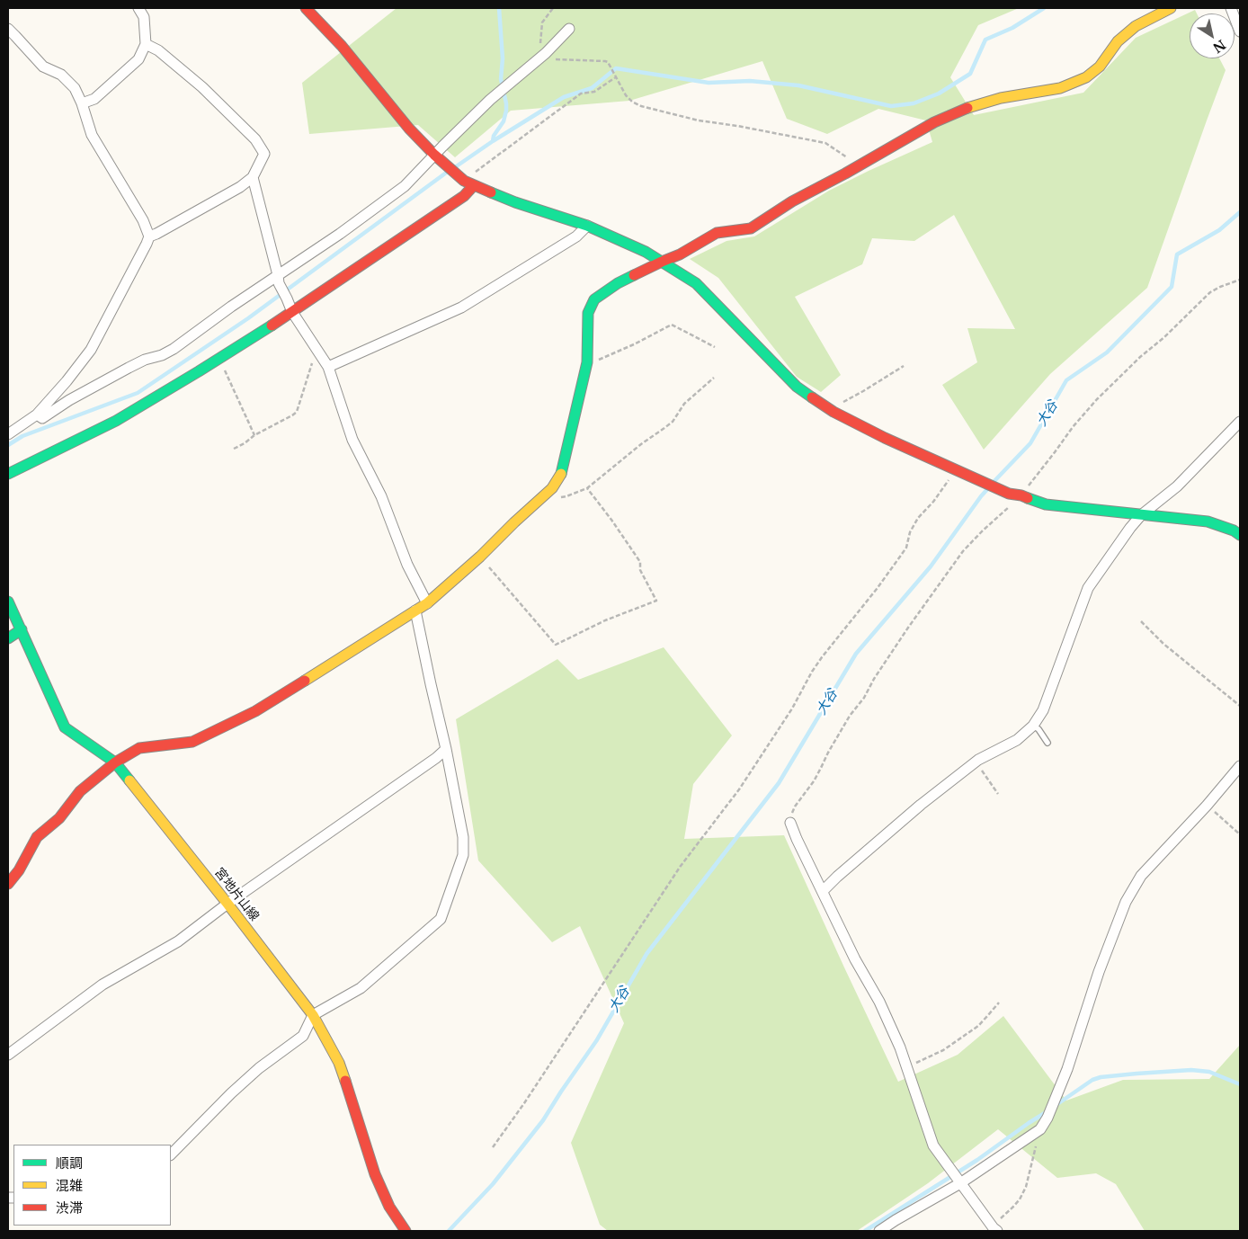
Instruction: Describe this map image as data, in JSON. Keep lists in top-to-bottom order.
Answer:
{
  "streets": {
    "street": ["宮地片山線"]
  },
  "water": ["大谷"],
  "legend": ["順調", "混雑", "渋滞"],
  "north": "bottom right"
}
